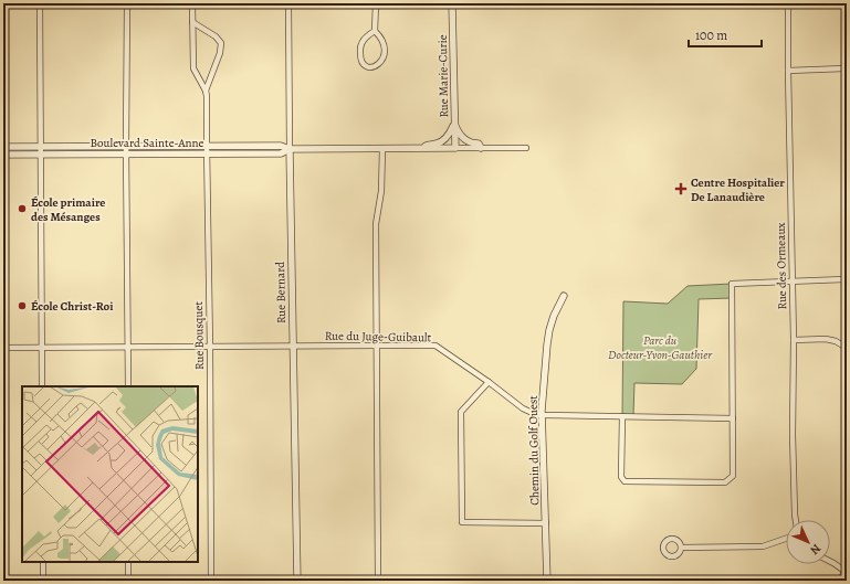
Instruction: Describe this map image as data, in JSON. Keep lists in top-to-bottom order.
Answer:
{
  "streets": {
    "street": [
      "Rue Marie-Curie",
      "Boulevard Sainte-Anne",
      "Rue des Ormeaux",
      "Rue Bernard",
      "Rue Bousquet",
      "Rue du Juge-Guibault",
      "Chemin du Golf Ouest"
    ]
  },
  "crossings": [
    ["Rue Marie-Curie", "Boulevard Sainte-Anne"],
    ["Boulevard Sainte-Anne", "Rue Bernard"],
    ["Boulevard Sainte-Anne", "Rue Bousquet"],
    ["Rue Bernard", "Rue du Juge-Guibault"],
    ["Rue Bousquet", "Rue du Juge-Guibault"],
    ["Rue du Juge-Guibault", "Chemin du Golf Ouest"]
  ],
  "parks": ["Parc du Docteur-Yvon-Gauthier"],
  "places": {
    "health": ["Centre Hospitalier De Lanaudière"],
    "other": ["École primaire des Mésanges", "École Christ-Roi"]
  },
  "scale_bar": "100 m",
  "north": "bottom right"
}
